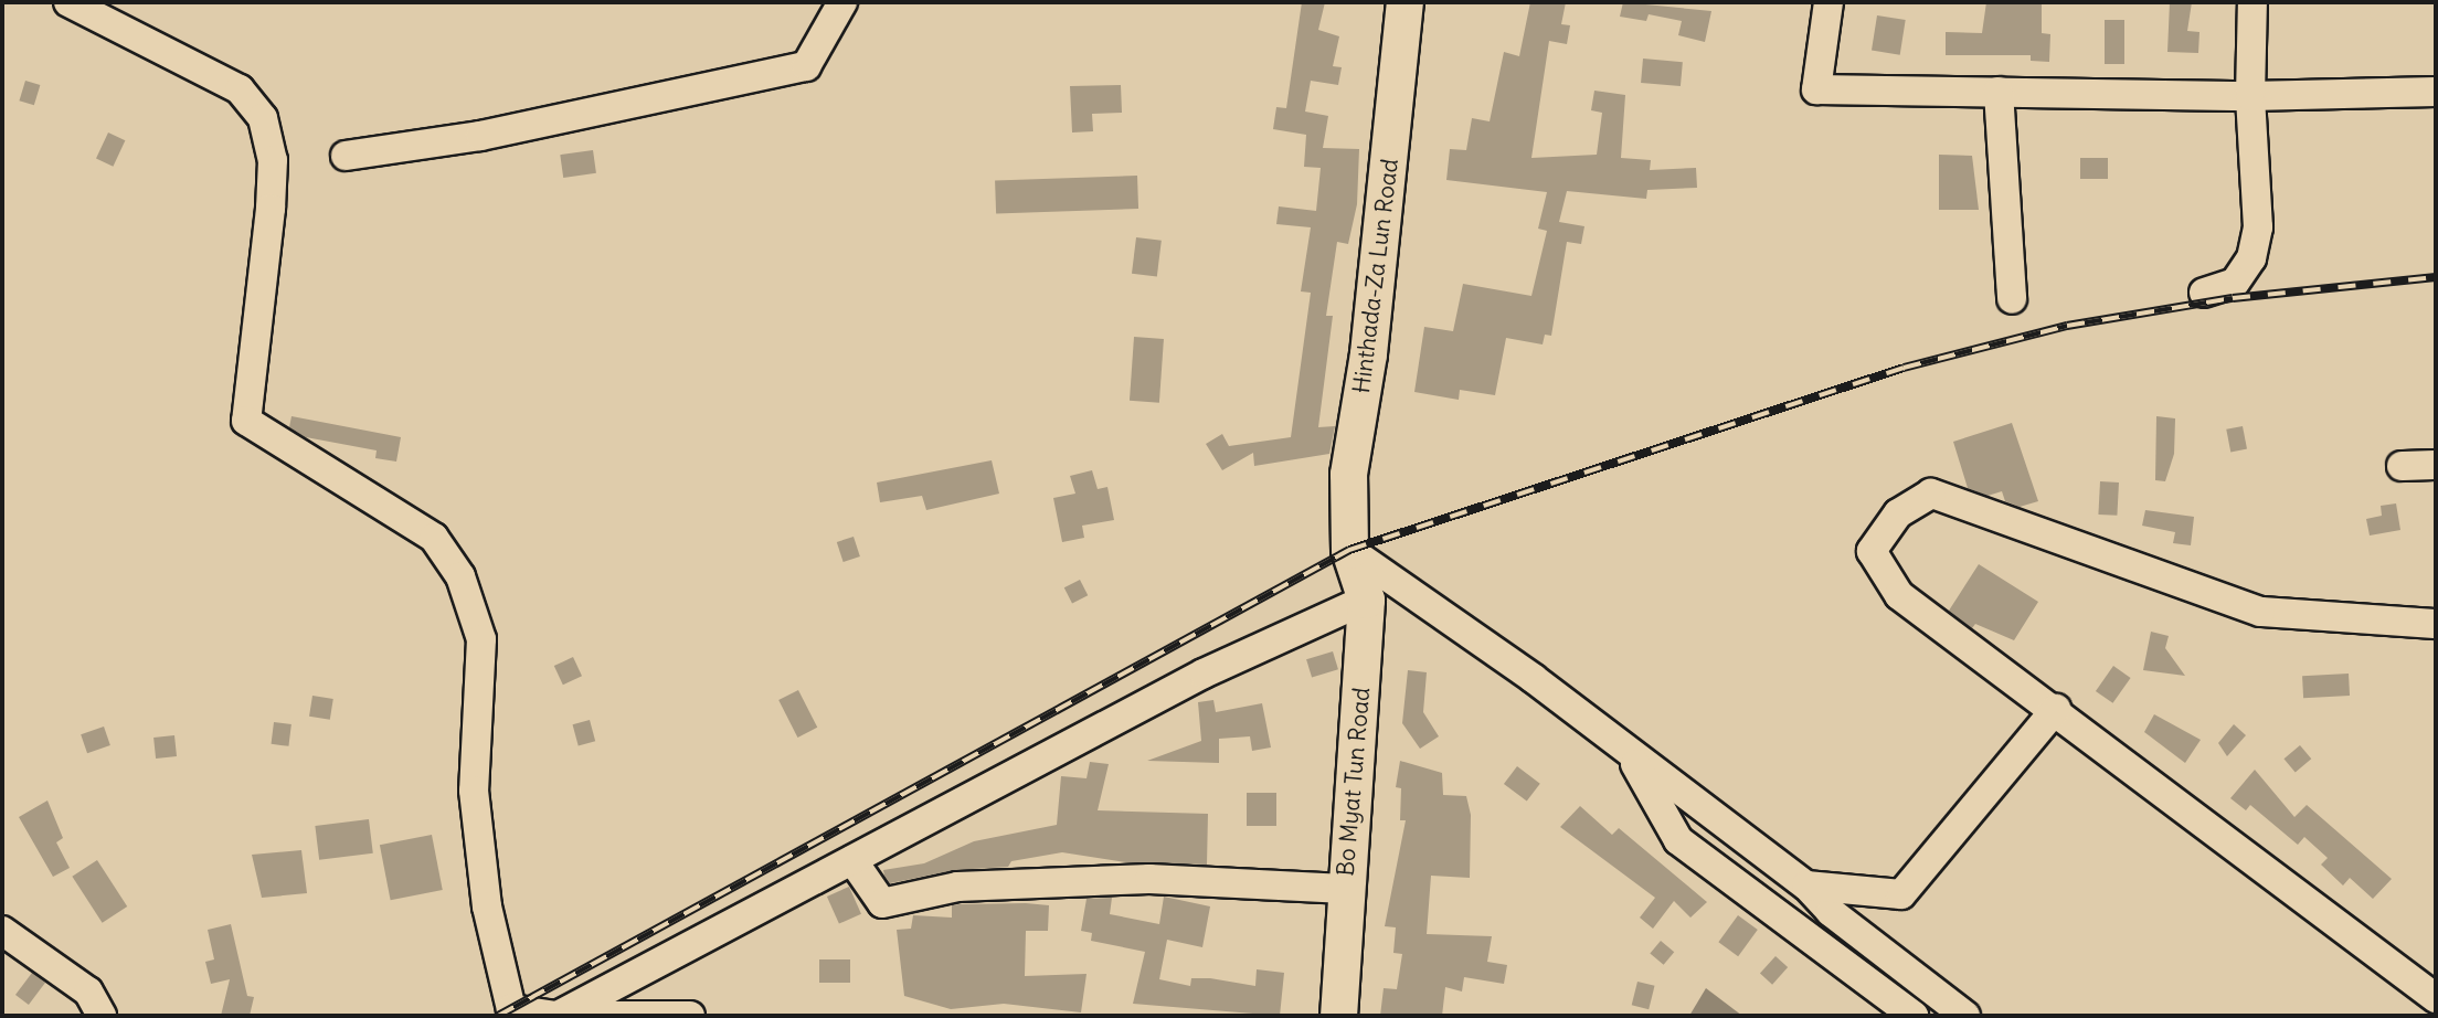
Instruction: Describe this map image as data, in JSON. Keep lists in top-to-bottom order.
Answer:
{
  "streets": {
    "main road": ["Hinthada-Za Lun Road", "Bo Myat Tun Road"]
  },
  "crossings": [
    ["Hinthada-Za Lun Road", "Bo Myat Tun Road"]
  ]
}
